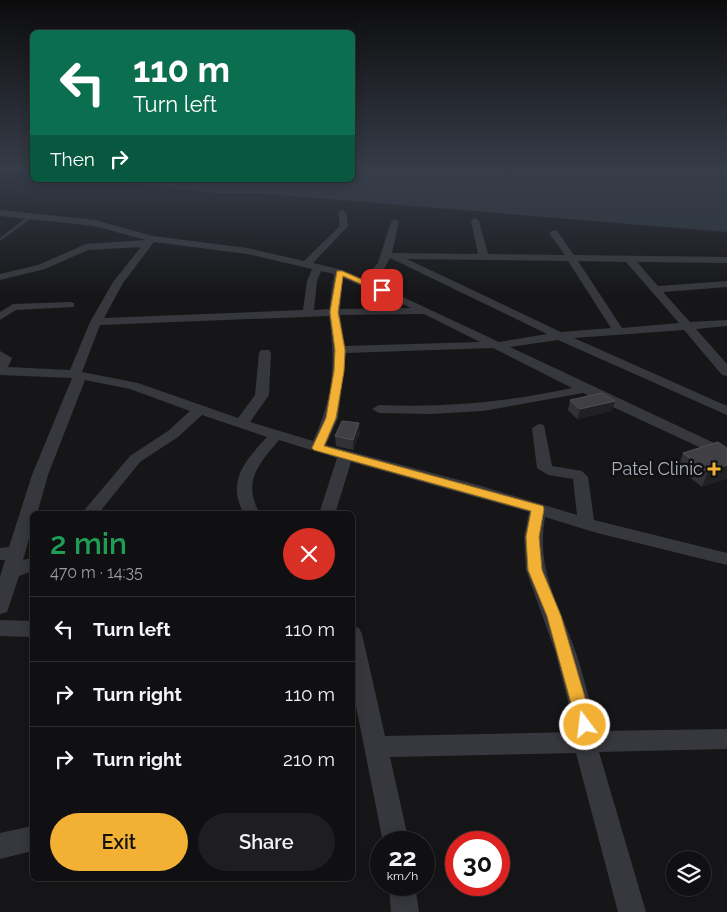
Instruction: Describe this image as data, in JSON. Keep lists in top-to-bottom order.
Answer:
{
  "places": {
    "health": ["Patel Clinic"]
  },
  "page": {
    "turn": ["110 m", "Turn left"],
    "then": "Then",
    "heading": ["2 min", "470 m · 14:35"],
    "list": [
      {
        "name": "Turn left",
        "value": "110 m"
      },
      {
        "name": "Turn right",
        "value": "110 m"
      },
      {
        "name": "Turn right",
        "value": "210 m"
      }
    ],
    "buttons": ["Exit", "Share"],
    "speed": "22 km/h",
    "limit": "30"
  }
}
